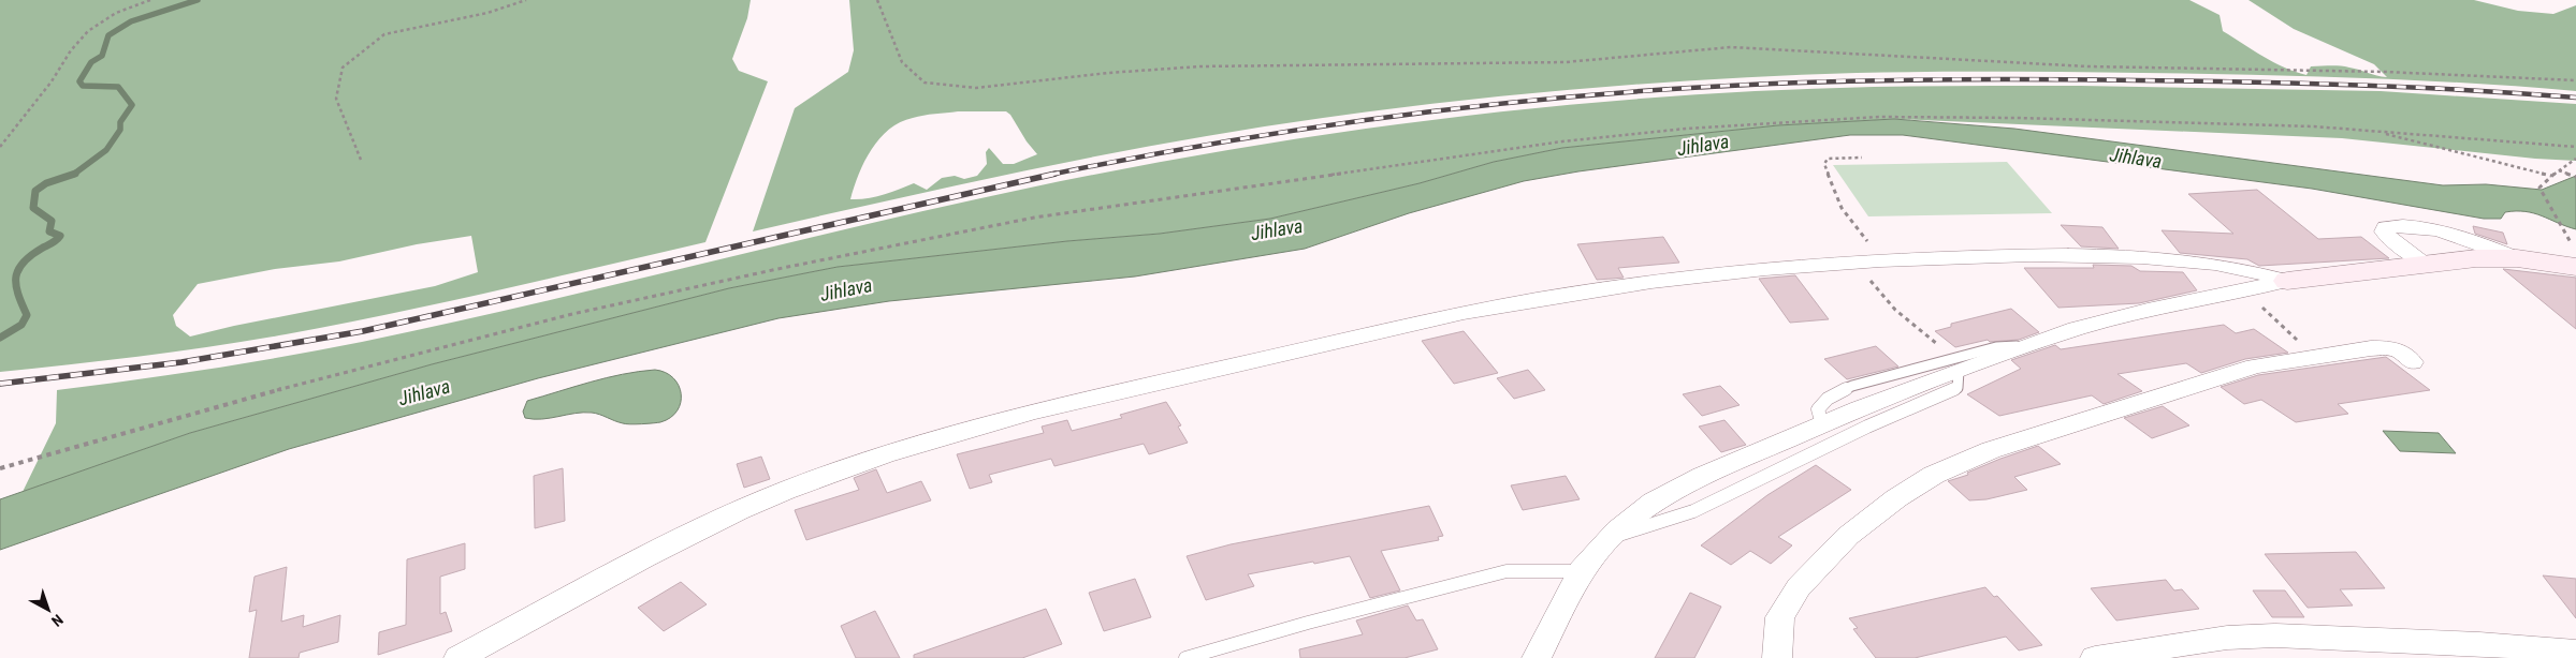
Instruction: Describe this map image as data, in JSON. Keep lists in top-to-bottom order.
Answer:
{
  "water": ["Jihlava"],
  "north": "bottom right"
}
